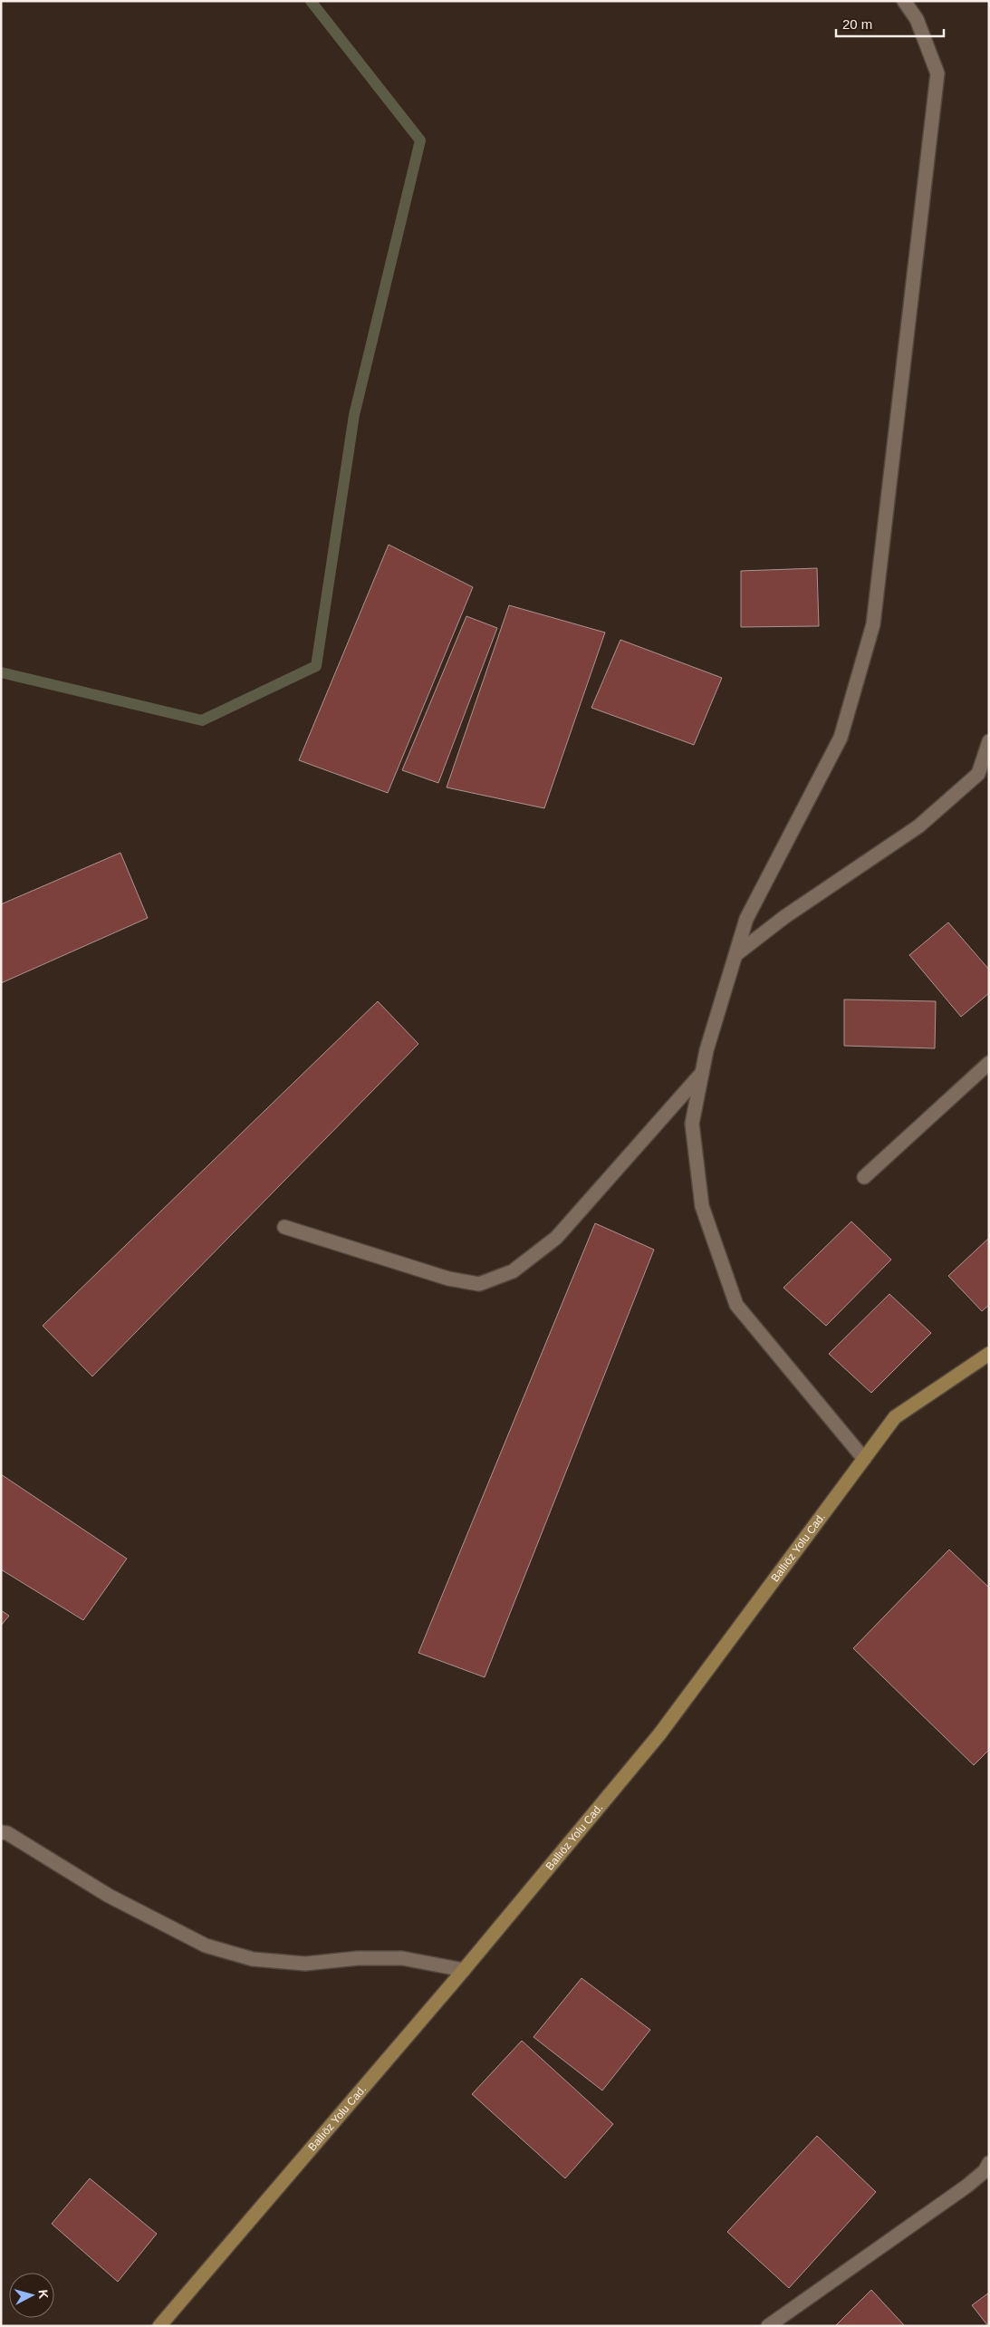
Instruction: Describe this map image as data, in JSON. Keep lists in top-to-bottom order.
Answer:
{
  "streets": {
    "street": ["Ballıöz Yolu Cad."]
  },
  "scale_bar": "20 m",
  "north": "right"
}
